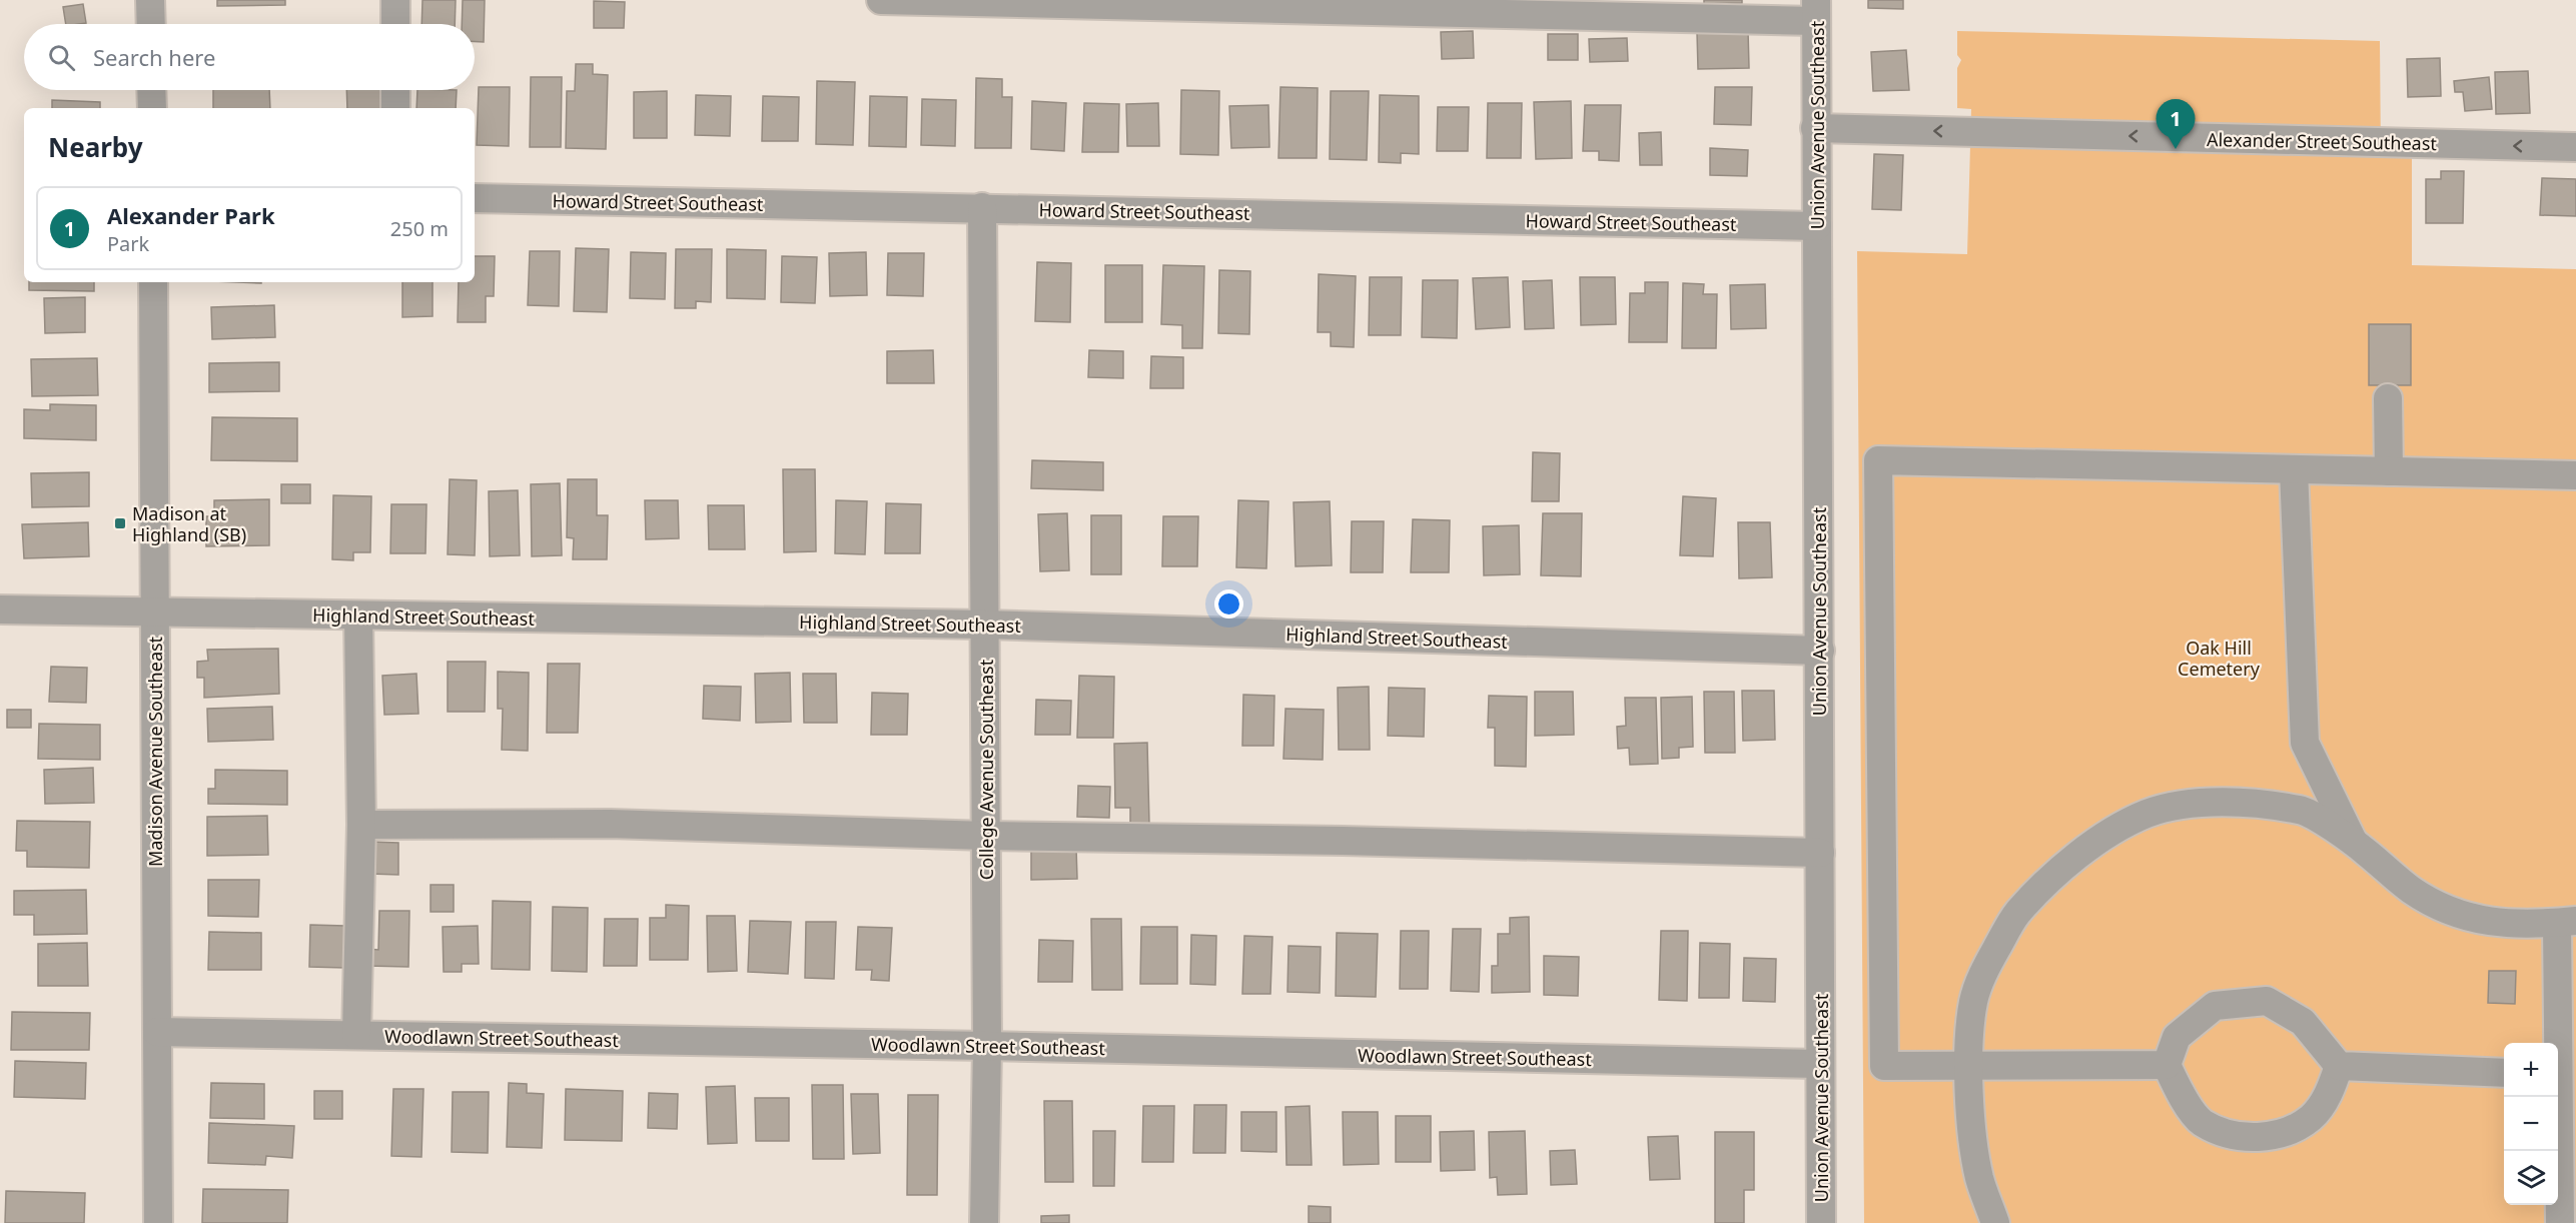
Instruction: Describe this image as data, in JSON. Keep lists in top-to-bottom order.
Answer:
{
  "streets": {
    "street": [
      "Union Avenue Southeast",
      "Alexander Street Southeast",
      "Howard Street Southeast",
      "Highland Street Southeast",
      "Madison Avenue Southeast",
      "College Avenue Southeast",
      "Woodlawn Street Southeast"
    ]
  },
  "crossings": [
    ["Union Avenue Southeast", "Alexander Street Southeast"],
    ["Union Avenue Southeast", "Howard Street Southeast"],
    ["Union Avenue Southeast", "Highland Street Southeast"],
    ["Union Avenue Southeast", "Woodlawn Street Southeast"],
    ["Howard Street Southeast", "College Avenue Southeast"],
    ["Highland Street Southeast", "Madison Avenue Southeast"],
    ["Highland Street Southeast", "College Avenue Southeast"],
    ["Madison Avenue Southeast", "Woodlawn Street Southeast"],
    ["College Avenue Southeast", "Woodlawn Street Southeast"]
  ],
  "one_way": ["Alexander Street Southeast"],
  "parks": ["Oak Hill Cemetery"],
  "places": {
    "transit": ["Madison at Highland (SB)"]
  },
  "page": {
    "search": "Search here",
    "pins": "1",
    "heading": "Nearby",
    "list": [
      {
        "mark": "1",
        "name": "Alexander Park",
        "note": "Park",
        "value": "250 m"
      }
    ],
    "map_buttons": ["+", "−"]
  }
}
